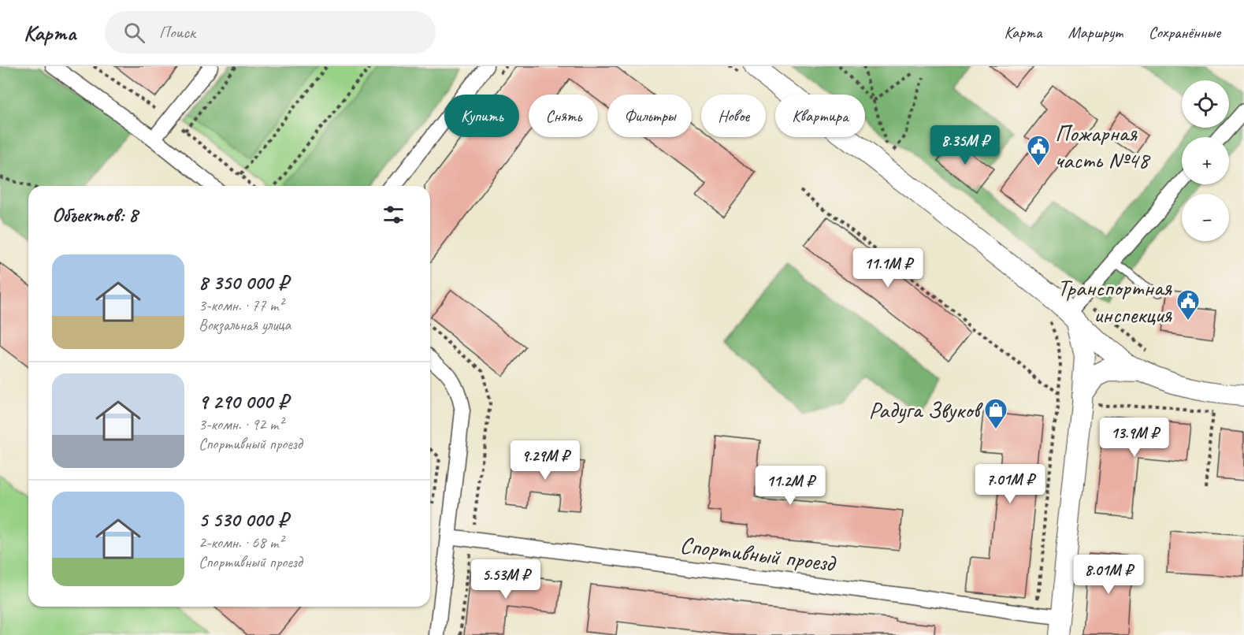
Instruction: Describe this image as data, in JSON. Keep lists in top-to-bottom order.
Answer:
{
  "streets": {
    "street": ["Спортивный проезд"]
  },
  "places": {
    "public building": ["Пожарная часть №48", "Транспортная инспекция"],
    "shop": ["Радуга Звуков"]
  },
  "page": {
    "header": "Карта",
    "search": "Поиск",
    "nav": ["Карта", "Маршрут", "Сохранённые"],
    "map_buttons": ["+", "−"],
    "chip": [
      "Купить",
      "Снять",
      "Фильтры",
      "Новое",
      "Квартира"
    ],
    "price": [
      "8.35M ₽",
      "11.1M ₽",
      "13.9M ₽",
      "9.29M ₽",
      "7.01M ₽",
      "11.2M ₽",
      "8.01M ₽",
      "5.53M ₽"
    ],
    "heading": "Объектов: 8",
    "list": [
      {
        "name": "8 350 000 ₽",
        "note": "3-комн. · 77 m² · Вокзальная улица"
      },
      {
        "name": "9 290 000 ₽",
        "note": "3-комн. · 92 m² · Спортивный проезд"
      },
      {
        "name": "5 530 000 ₽",
        "note": "2-комн. · 68 m² · Спортивный проезд"
      }
    ]
  }
}
